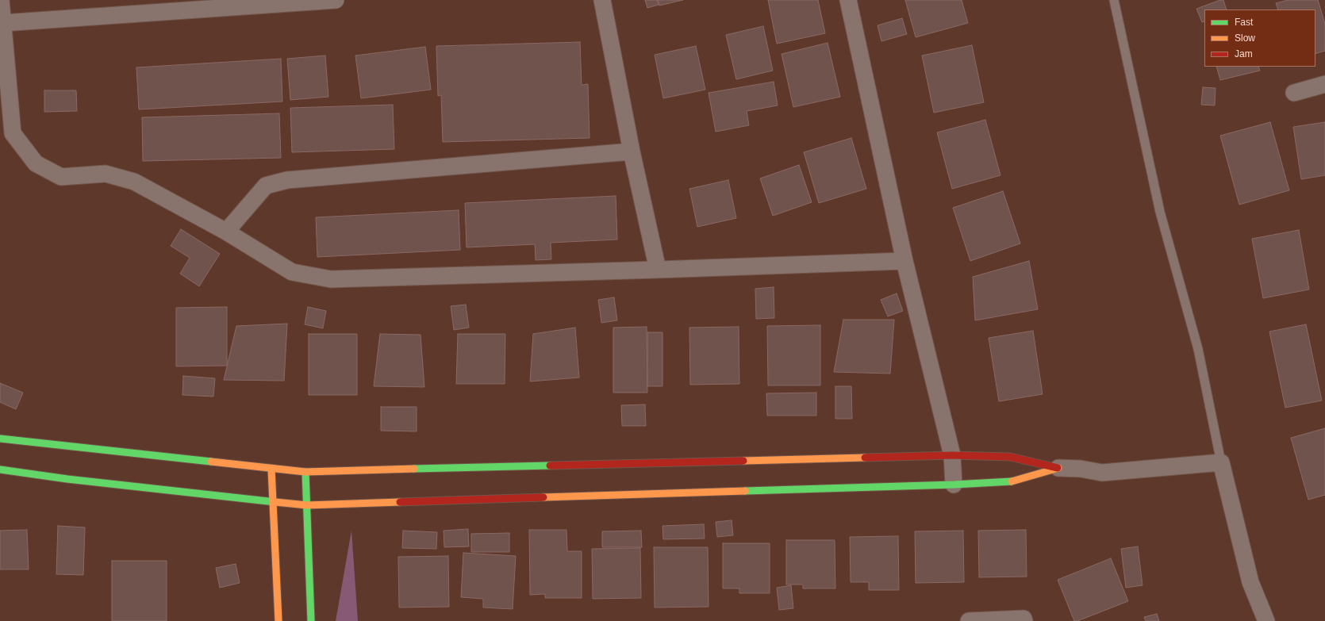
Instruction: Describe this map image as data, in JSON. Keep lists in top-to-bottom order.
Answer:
{
  "legend": ["Fast", "Slow", "Jam"]
}
